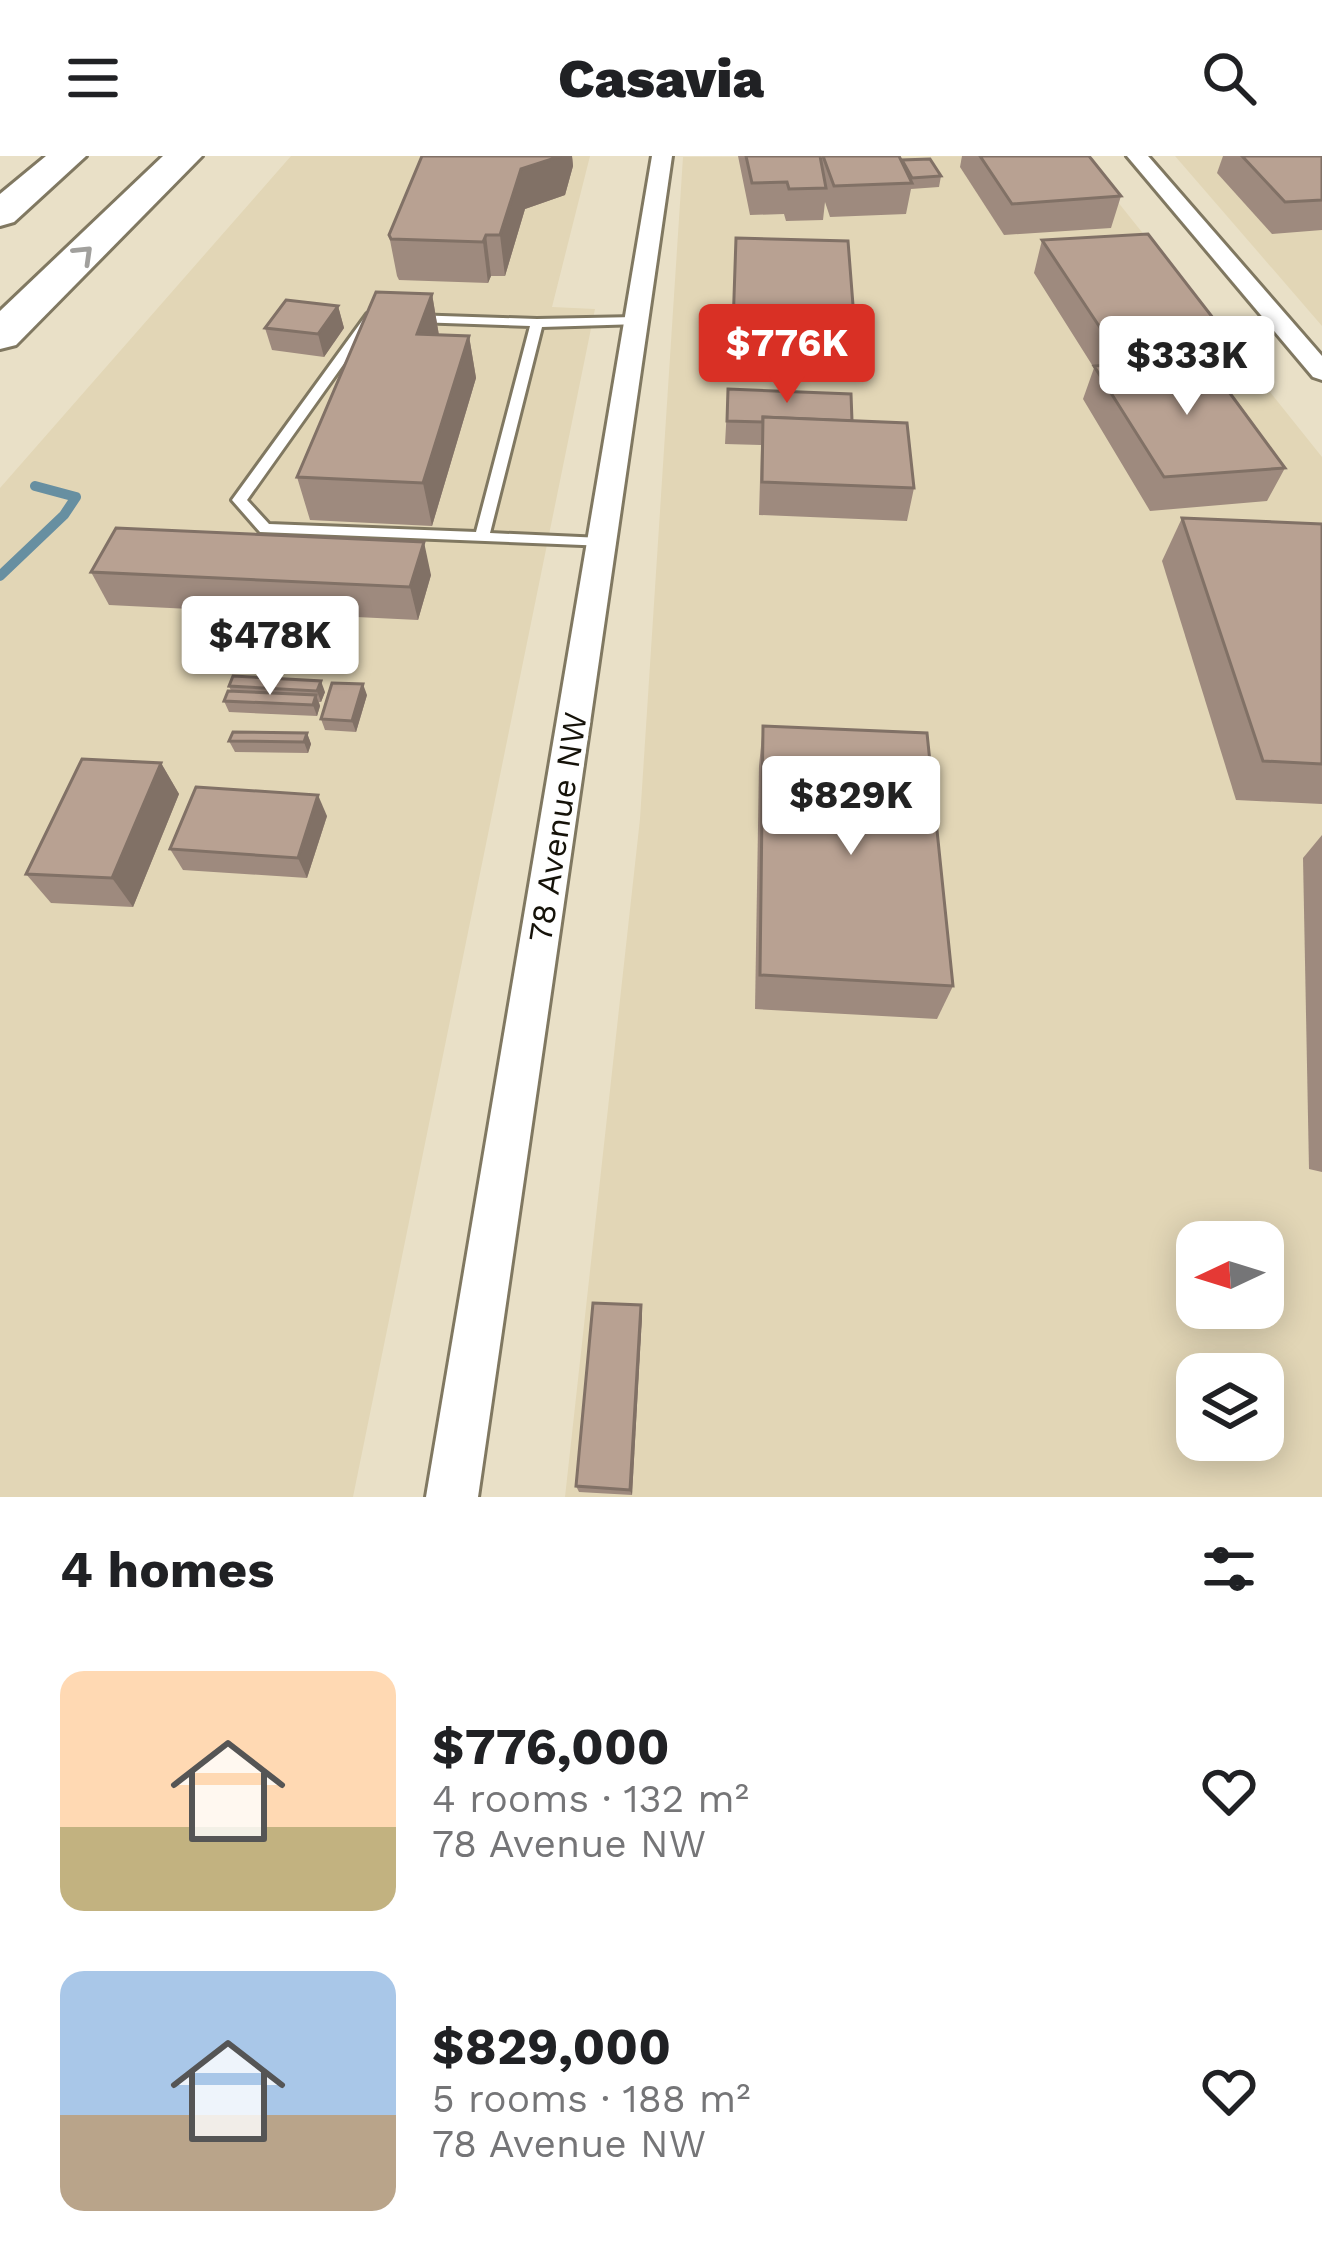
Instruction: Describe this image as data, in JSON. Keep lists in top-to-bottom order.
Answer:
{
  "streets": {
    "street": ["78 Avenue NW"]
  },
  "north": "left",
  "page": {
    "header": "Casavia",
    "price": [
      "$776K",
      "$333K",
      "$478K",
      "$829K"
    ],
    "heading": "4 homes",
    "list": [
      {
        "name": "$776,000",
        "note": "4 rooms · 132 m² · 78 Avenue NW"
      },
      {
        "name": "$829,000",
        "note": "5 rooms · 188 m² · 78 Avenue NW"
      }
    ]
  }
}
